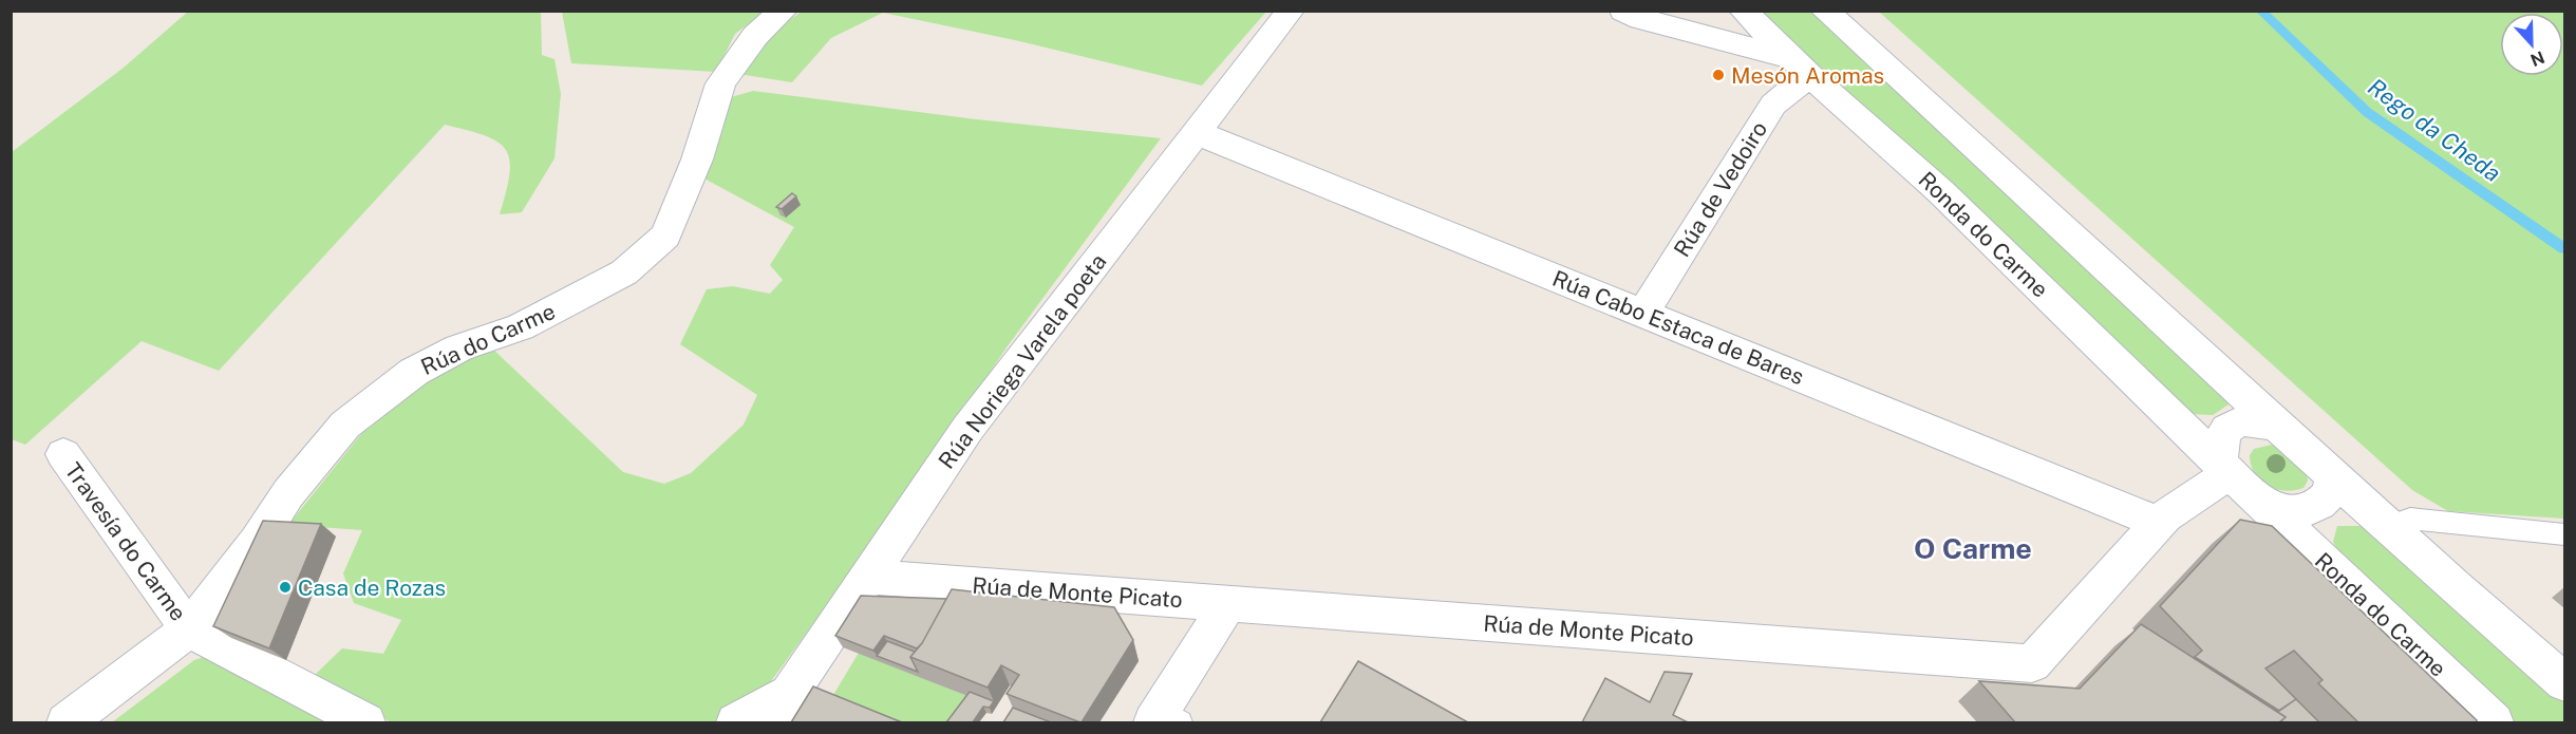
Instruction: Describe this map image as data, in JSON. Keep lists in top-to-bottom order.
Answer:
{
  "streets": {
    "street": [
      "Rúa de Vedoiro",
      "Ronda do Carme",
      "Rúa Cabo Estaca de Bares",
      "Rúa do Carme",
      "Rúa Noriega Varela poeta",
      "Travesía do Carme",
      "Rúa de Monte Picato"
    ]
  },
  "crossings": [
    ["Rúa de Vedoiro", "Ronda do Carme"],
    ["Rúa de Vedoiro", "Rúa Cabo Estaca de Bares"],
    ["Ronda do Carme", "Rúa de Monte Picato"],
    ["Rúa Cabo Estaca de Bares", "Rúa Noriega Varela poeta"],
    ["Rúa Cabo Estaca de Bares", "Rúa de Monte Picato"],
    ["Rúa do Carme", "Travesía do Carme"],
    ["Rúa Noriega Varela poeta", "Rúa de Monte Picato"]
  ],
  "districts": ["O Carme"],
  "water": ["Rego da Cheda"],
  "places": ["Mesón Aromas", "Casa de Rozas"],
  "north": "bottom"
}
